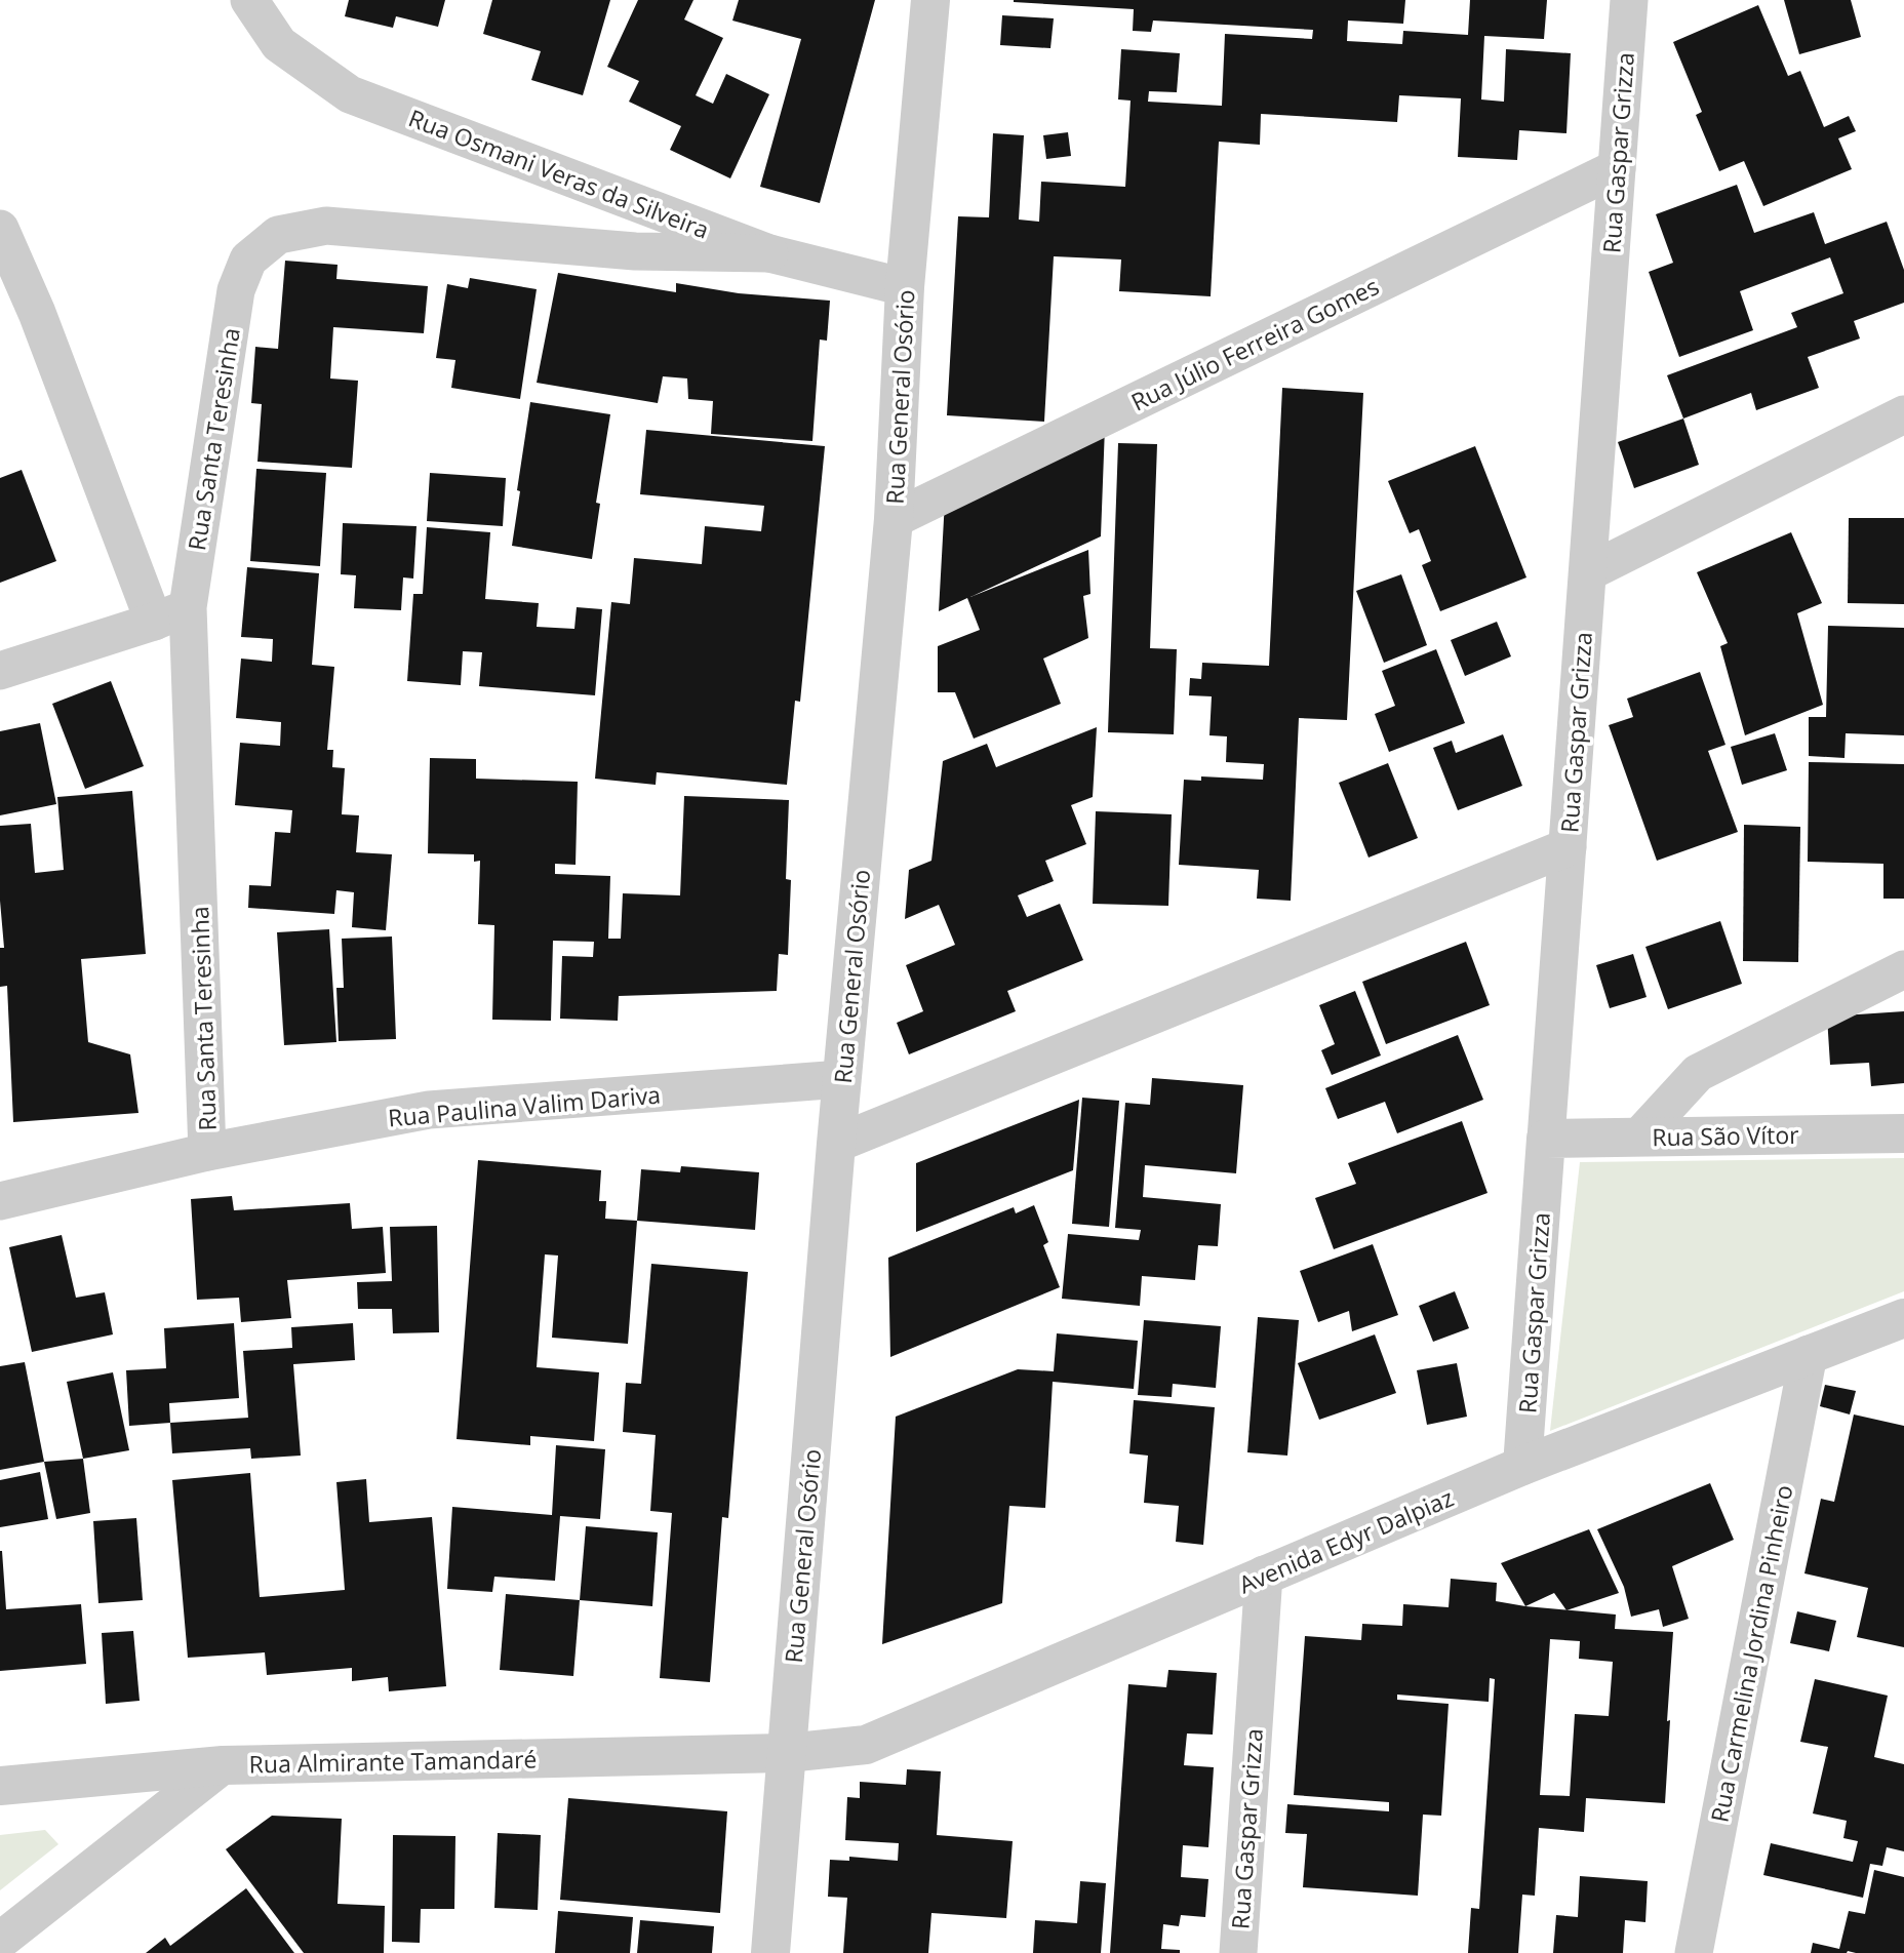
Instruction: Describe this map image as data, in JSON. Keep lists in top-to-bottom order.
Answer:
{
  "streets": {
    "street": [
      "Rua Gaspar Grizza",
      "Rua Osmani Veras da Silveira",
      "Rua Júlio Ferreira Gomes",
      "Rua General Osório",
      "Rua Santa Teresinha",
      "Rua Paulina Valim Dariva",
      "Rua São Vítor",
      "Avenida Edyr Dalpiaz",
      "Rua Carmelina Jordina Pinheiro",
      "Rua Almirante Tamandaré"
    ]
  },
  "crossings": [
    ["Rua Gaspar Grizza", "Rua Júlio Ferreira Gomes"],
    ["Rua Gaspar Grizza", "Rua São Vítor"],
    ["Rua Gaspar Grizza", "Avenida Edyr Dalpiaz"],
    ["Rua Osmani Veras da Silveira", "Rua General Osório"],
    ["Rua Osmani Veras da Silveira", "Rua Santa Teresinha"],
    ["Rua Júlio Ferreira Gomes", "Rua General Osório"],
    ["Rua General Osório", "Rua Paulina Valim Dariva"],
    ["Rua General Osório", "Avenida Edyr Dalpiaz"],
    ["Rua General Osório", "Rua Almirante Tamandaré"],
    ["Rua Santa Teresinha", "Rua Paulina Valim Dariva"],
    ["Avenida Edyr Dalpiaz", "Rua Carmelina Jordina Pinheiro"],
    ["Avenida Edyr Dalpiaz", "Rua Almirante Tamandaré"]
  ]
}
